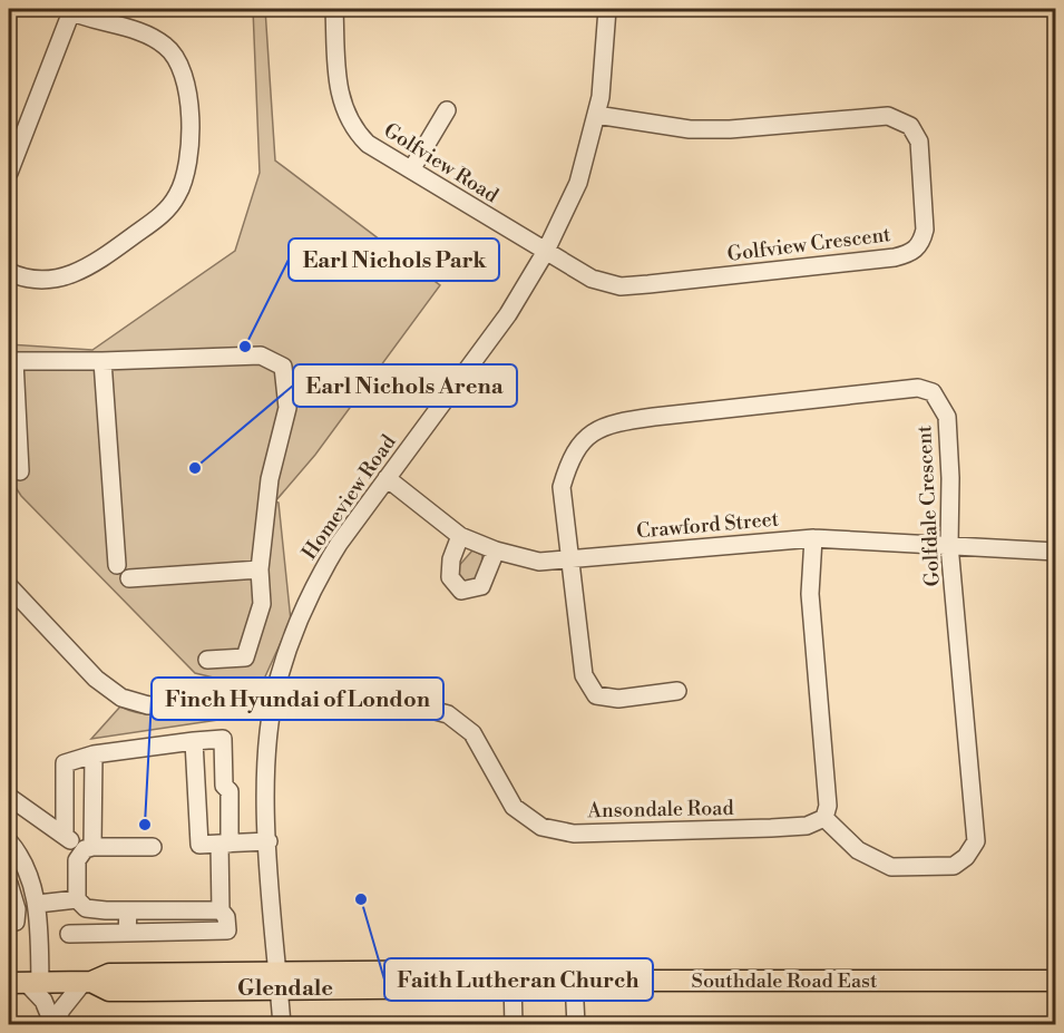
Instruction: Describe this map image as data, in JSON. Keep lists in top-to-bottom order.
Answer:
{
  "streets": {
    "main road": ["Southdale Road East"],
    "street": [
      "Golfview Road",
      "Golfview Crescent",
      "Homeview Road",
      "Golfdale Crescent",
      "Crawford Street",
      "Ansondale Road"
    ]
  },
  "crossings": [
    ["Golfview Road", "Golfview Crescent"],
    ["Golfview Road", "Homeview Road"],
    ["Golfview Crescent", "Homeview Road"],
    ["Homeview Road", "Crawford Street"],
    ["Homeview Road", "Ansondale Road"],
    ["Homeview Road", "Southdale Road East"],
    ["Golfdale Crescent", "Crawford Street"],
    ["Golfdale Crescent", "Ansondale Road"]
  ],
  "districts": ["Glendale"],
  "places": [
    "Earl Nichols Park",
    "Earl Nichols Arena",
    "Finch Hyundai of London",
    "Faith Lutheran Church"
  ]
}
